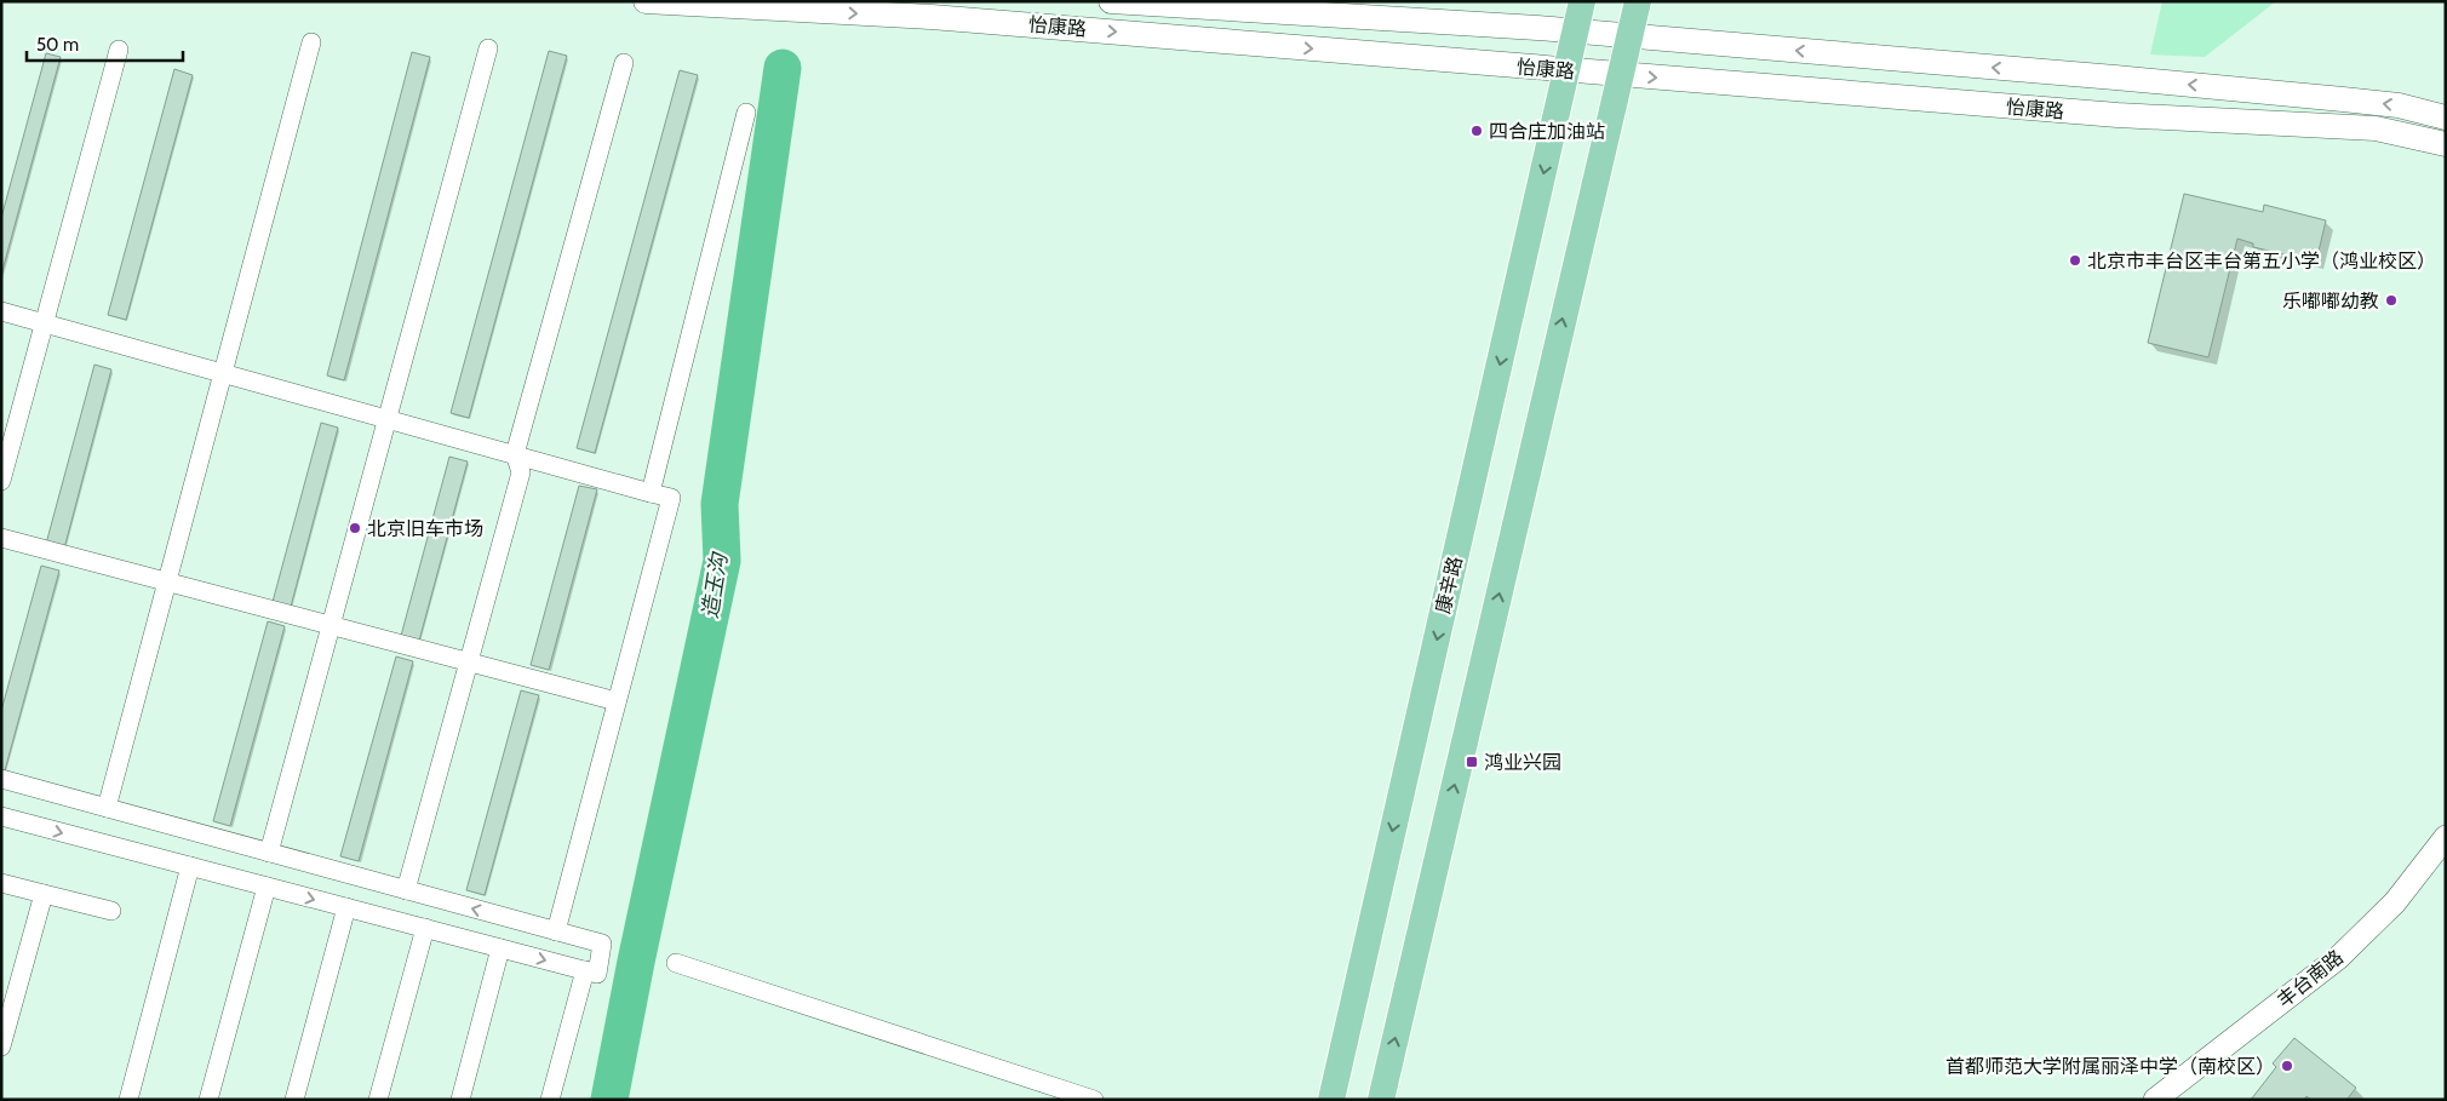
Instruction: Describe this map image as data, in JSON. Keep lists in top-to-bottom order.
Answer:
{
  "streets": {
    "main road": ["怡康路", "康辛路"],
    "street": ["丰台南路"]
  },
  "crossings": [
    ["怡康路", "康辛路"]
  ],
  "water": ["造玉沟"],
  "places": {
    "other": [
      "四合庄加油站",
      "北京市丰台区丰台第五小学（鸿业校区）",
      "乐嘟嘟幼教",
      "北京旧车市场",
      "首都师范大学附属丽泽中学（南校区）"
    ],
    "transit": ["鸿业兴园"]
  },
  "scale_bar": "50 m"
}
